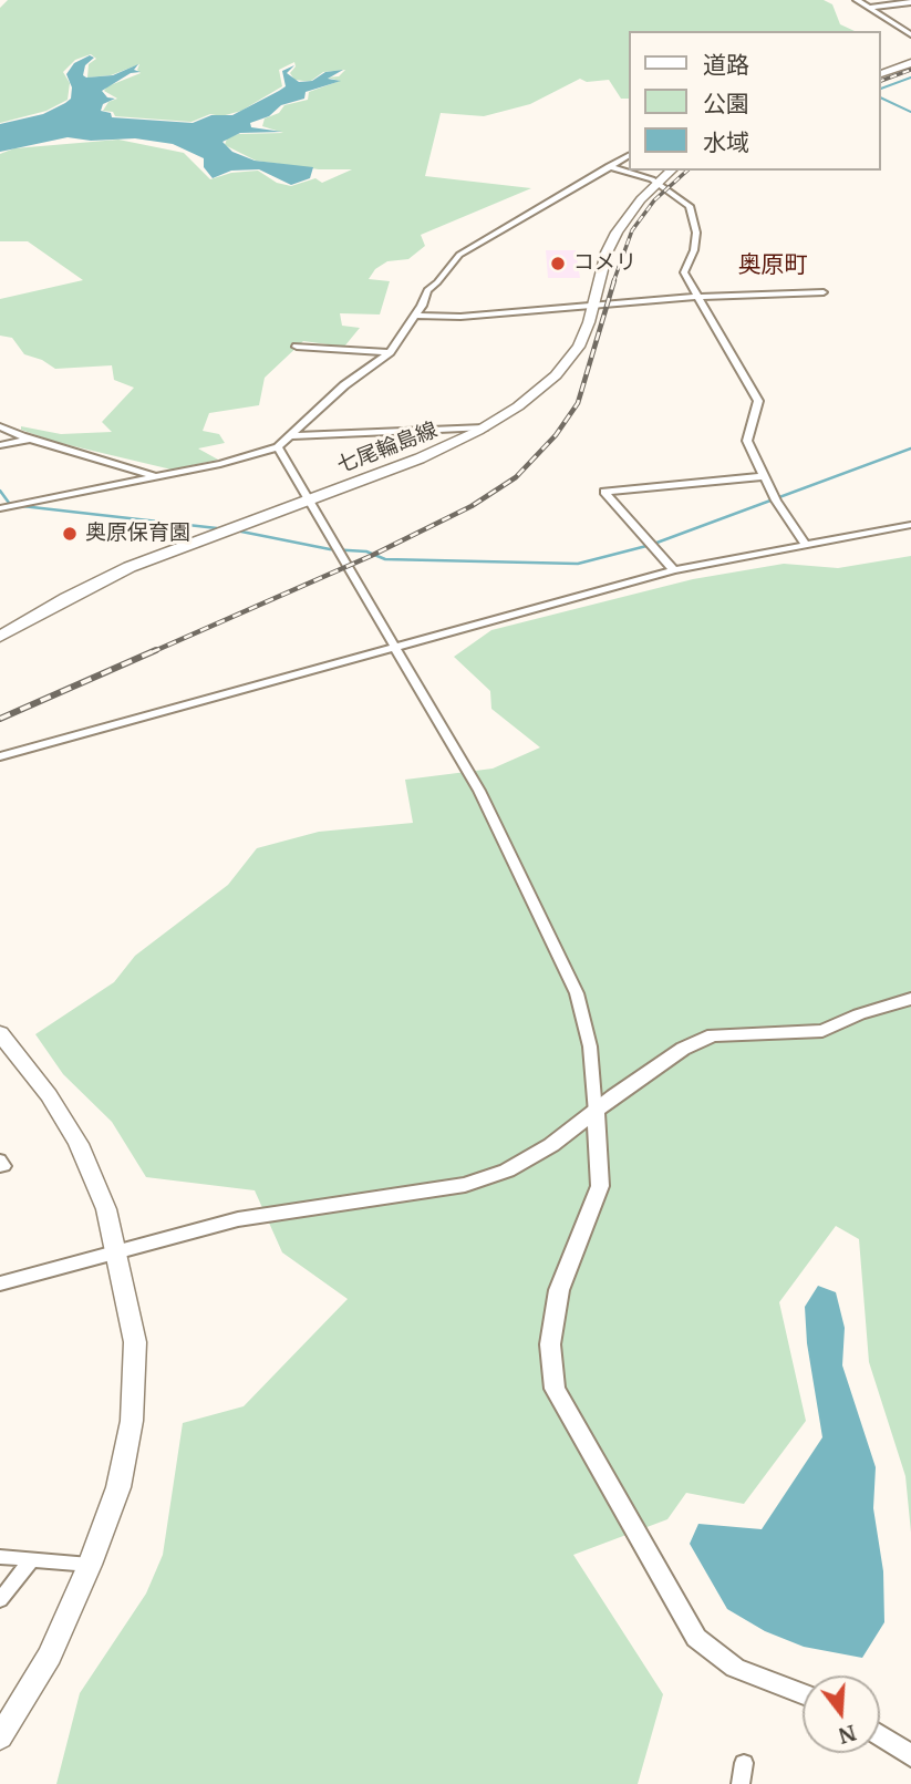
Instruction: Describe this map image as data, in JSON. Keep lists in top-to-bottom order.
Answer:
{
  "streets": {
    "main road": ["七尾輪島線"]
  },
  "districts": ["奥原町"],
  "places": ["コメリ", "奥原保育園"],
  "legend": ["道路", "公園", "水域"],
  "north": "bottom"
}
